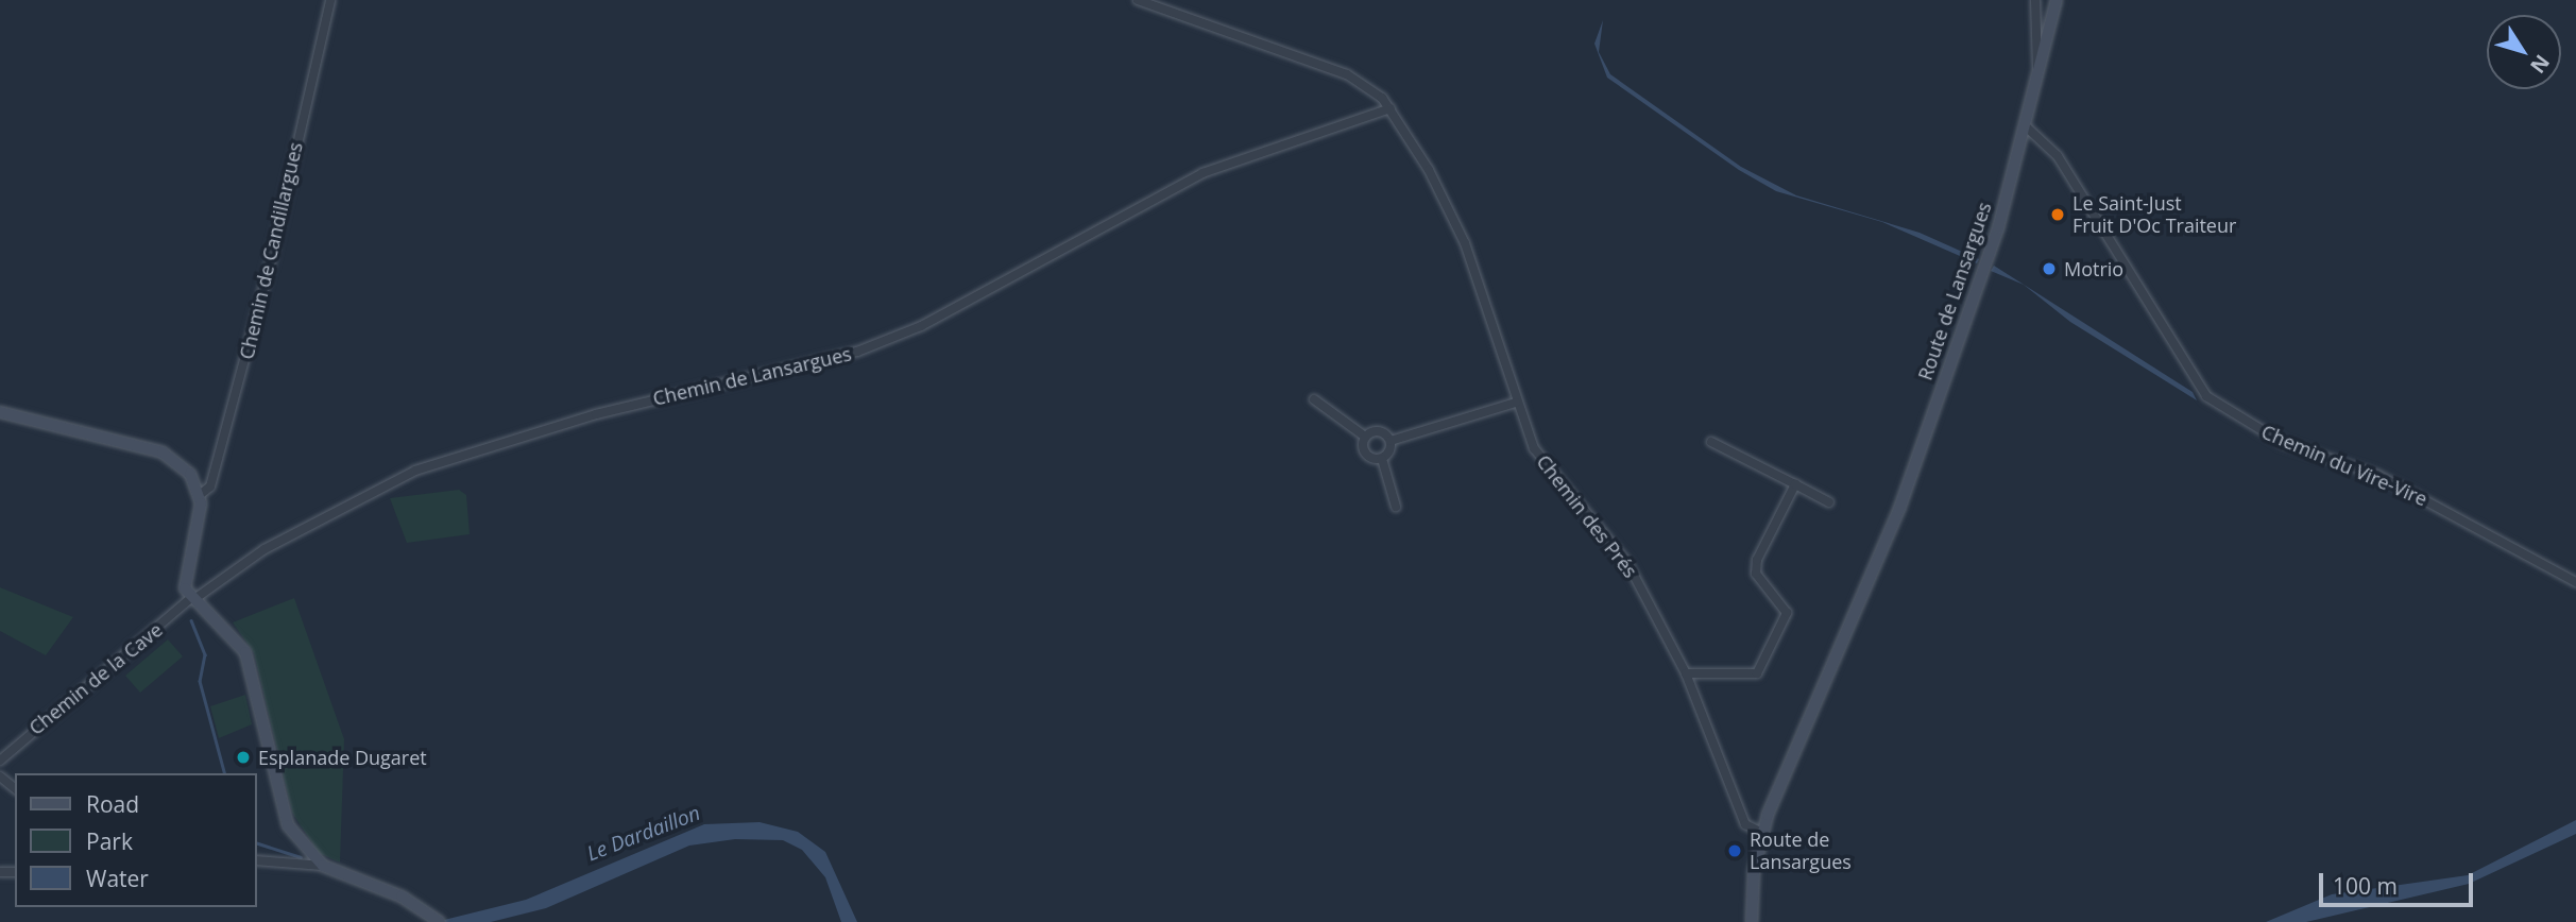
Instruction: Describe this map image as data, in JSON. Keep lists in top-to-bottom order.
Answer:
{
  "streets": {
    "main road": ["Route de Lansargues"],
    "street": [
      "Chemin de Candillargues",
      "Chemin de Lansargues",
      "Chemin du Vire-Vire",
      "Chemin des Prés",
      "Chemin de la Cave"
    ]
  },
  "crossings": [
    ["Route de Lansargues", "Chemin du Vire-Vire"],
    ["Route de Lansargues", "Chemin des Prés"],
    ["Chemin de Lansargues", "Chemin des Prés"],
    ["Chemin de Lansargues", "Chemin de la Cave"]
  ],
  "water": ["Le Dardaillon"],
  "places": [
    "Le Saint-Just Fruit D'Oc Traiteur",
    "Motrio",
    "Esplanade Dugaret",
    "Route de Lansargues"
  ],
  "legend": ["Road", "Park", "Water"],
  "scale_bar": "100 m",
  "north": "bottom right"
}
